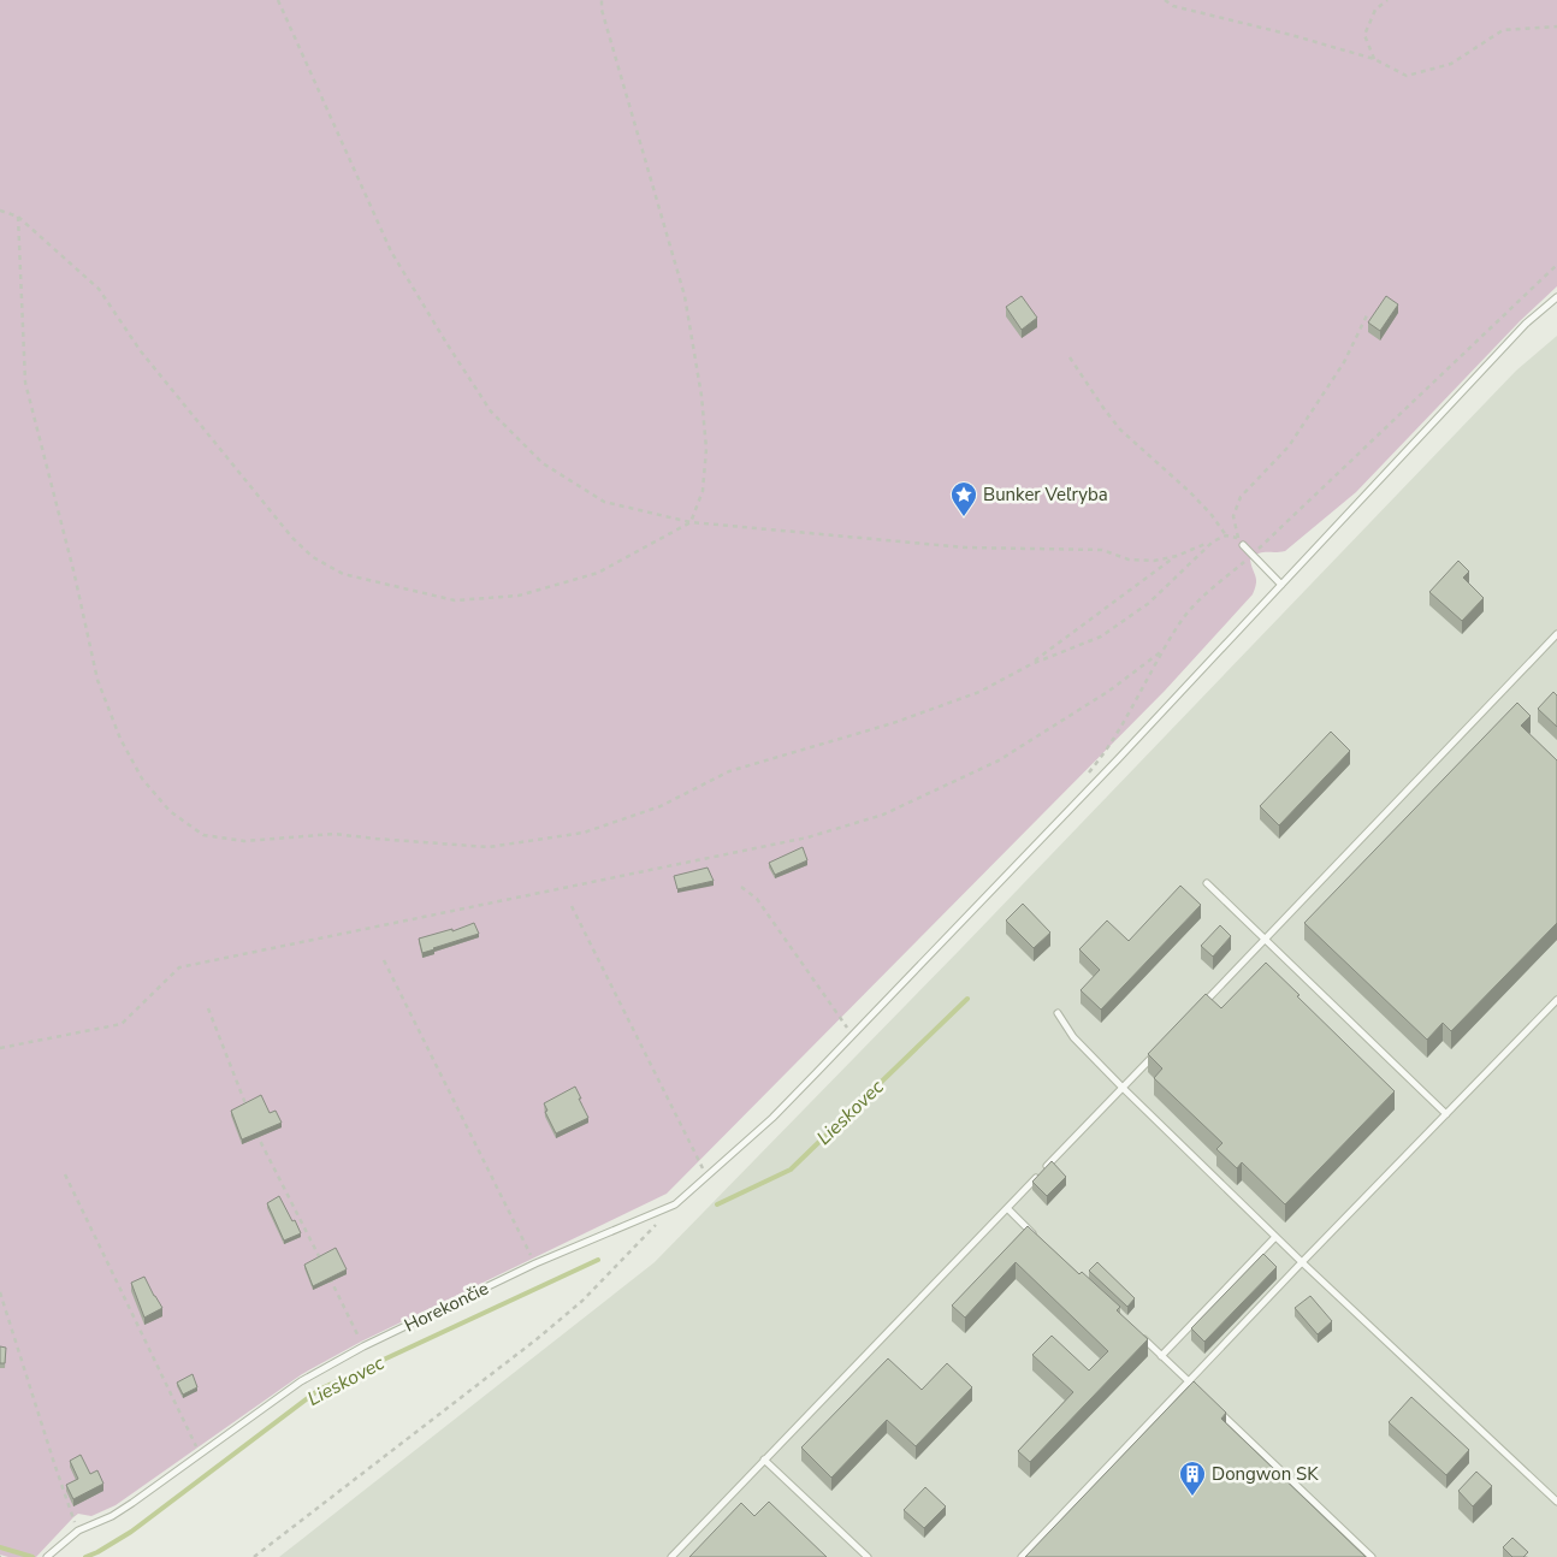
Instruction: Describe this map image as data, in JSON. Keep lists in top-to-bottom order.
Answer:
{
  "streets": {
    "lane": ["Horekončie"]
  },
  "water": ["Lieskovec"],
  "places": {
    "place": ["Bunker Veľryba"],
    "building": ["Dongwon SK"]
  }
}
